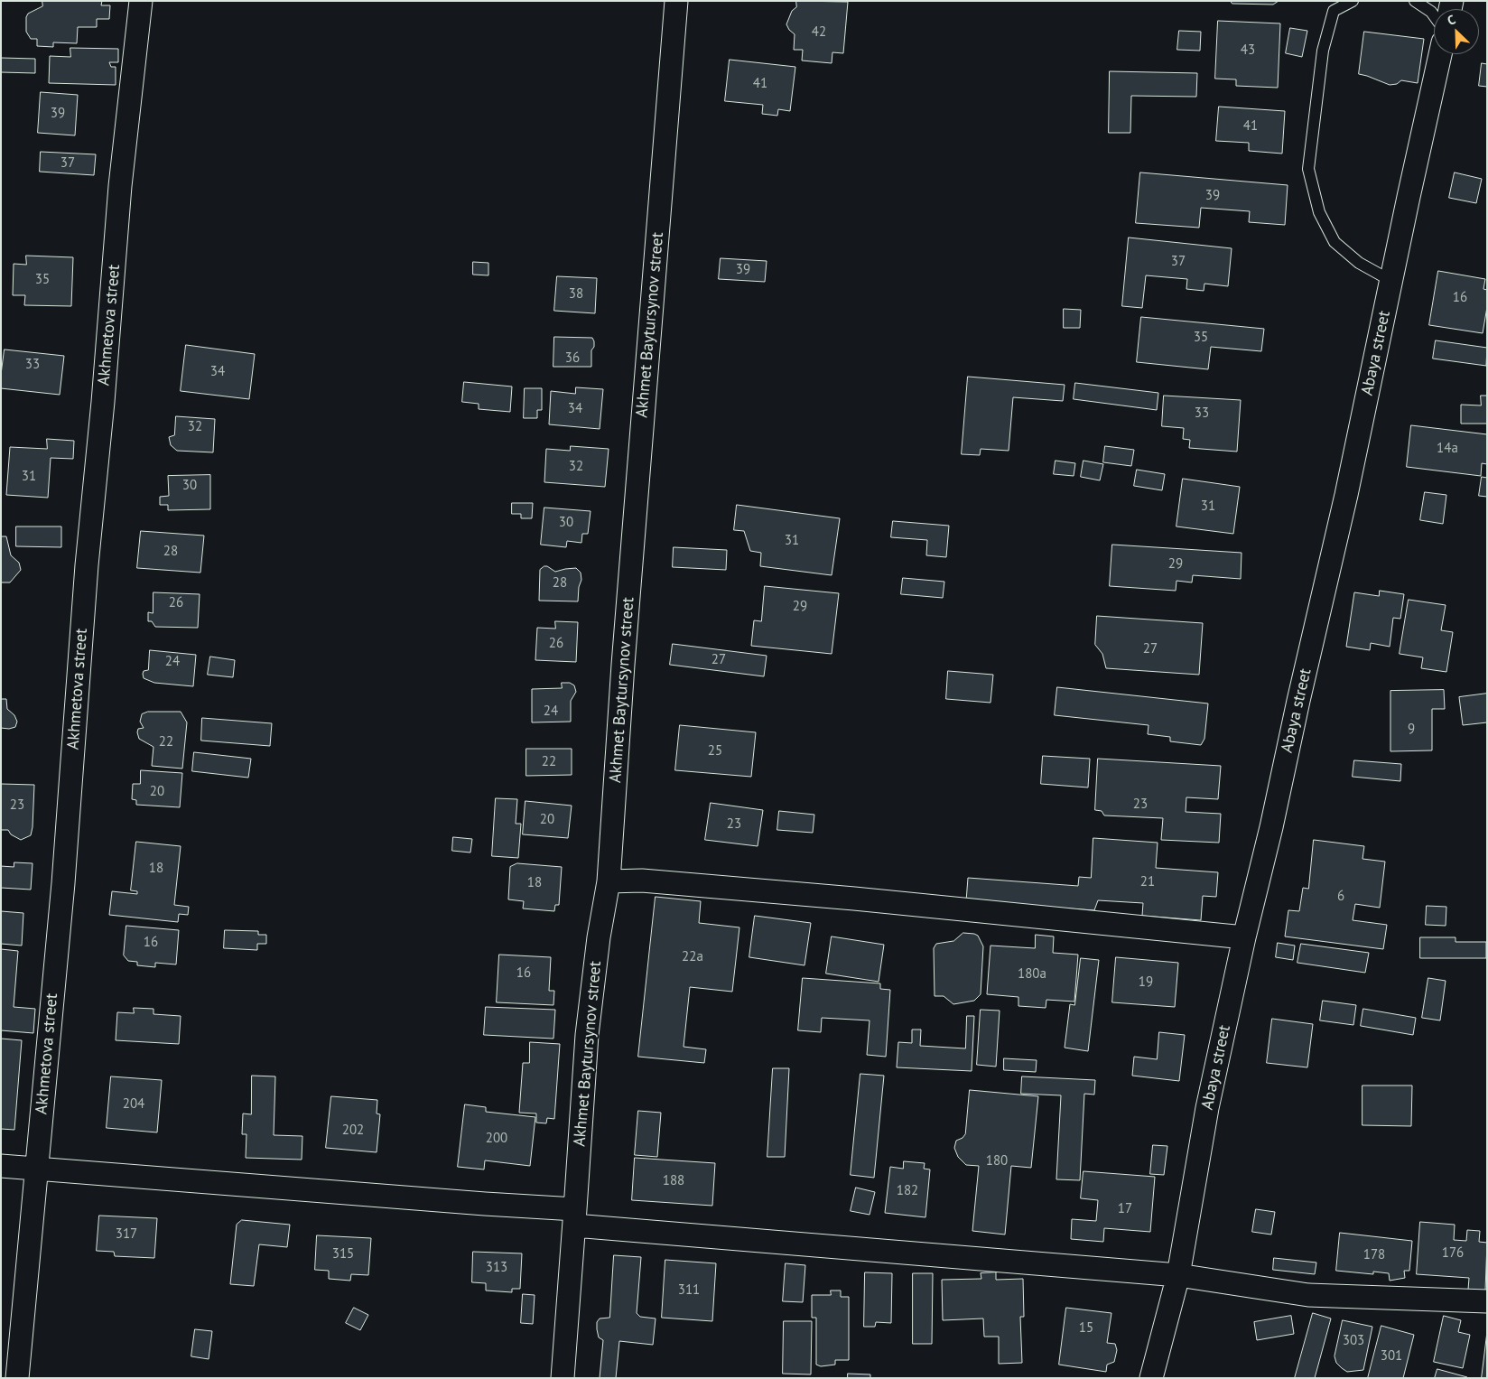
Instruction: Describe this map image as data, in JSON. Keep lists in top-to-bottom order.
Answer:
{
  "streets": {
    "street": ["Akhmetova street", "Akhmet Baytursynov street", "Abaya street"]
  },
  "house_numbers": [
    "42",
    "43",
    "41",
    "39",
    "41",
    "37",
    "39",
    "37",
    "39",
    "35",
    "38",
    "16",
    "35",
    "36",
    "33",
    "34",
    "34",
    "33",
    "32",
    "14а",
    "32",
    "31",
    "30",
    "31",
    "30",
    "31",
    "28",
    "29",
    "28",
    "26",
    "29",
    "26",
    "27",
    "27",
    "24",
    "24",
    "9",
    "22",
    "25",
    "22",
    "20",
    "23",
    "23",
    "20",
    "23",
    "18",
    "21",
    "18",
    "6",
    "16",
    "22а",
    "16",
    "180а",
    "19",
    "204",
    "202",
    "200",
    "180",
    "188",
    "182",
    "17",
    "317",
    "176",
    "315",
    "178",
    "313",
    "311",
    "15",
    "303",
    "301"
  ],
  "north": "top left"
}
